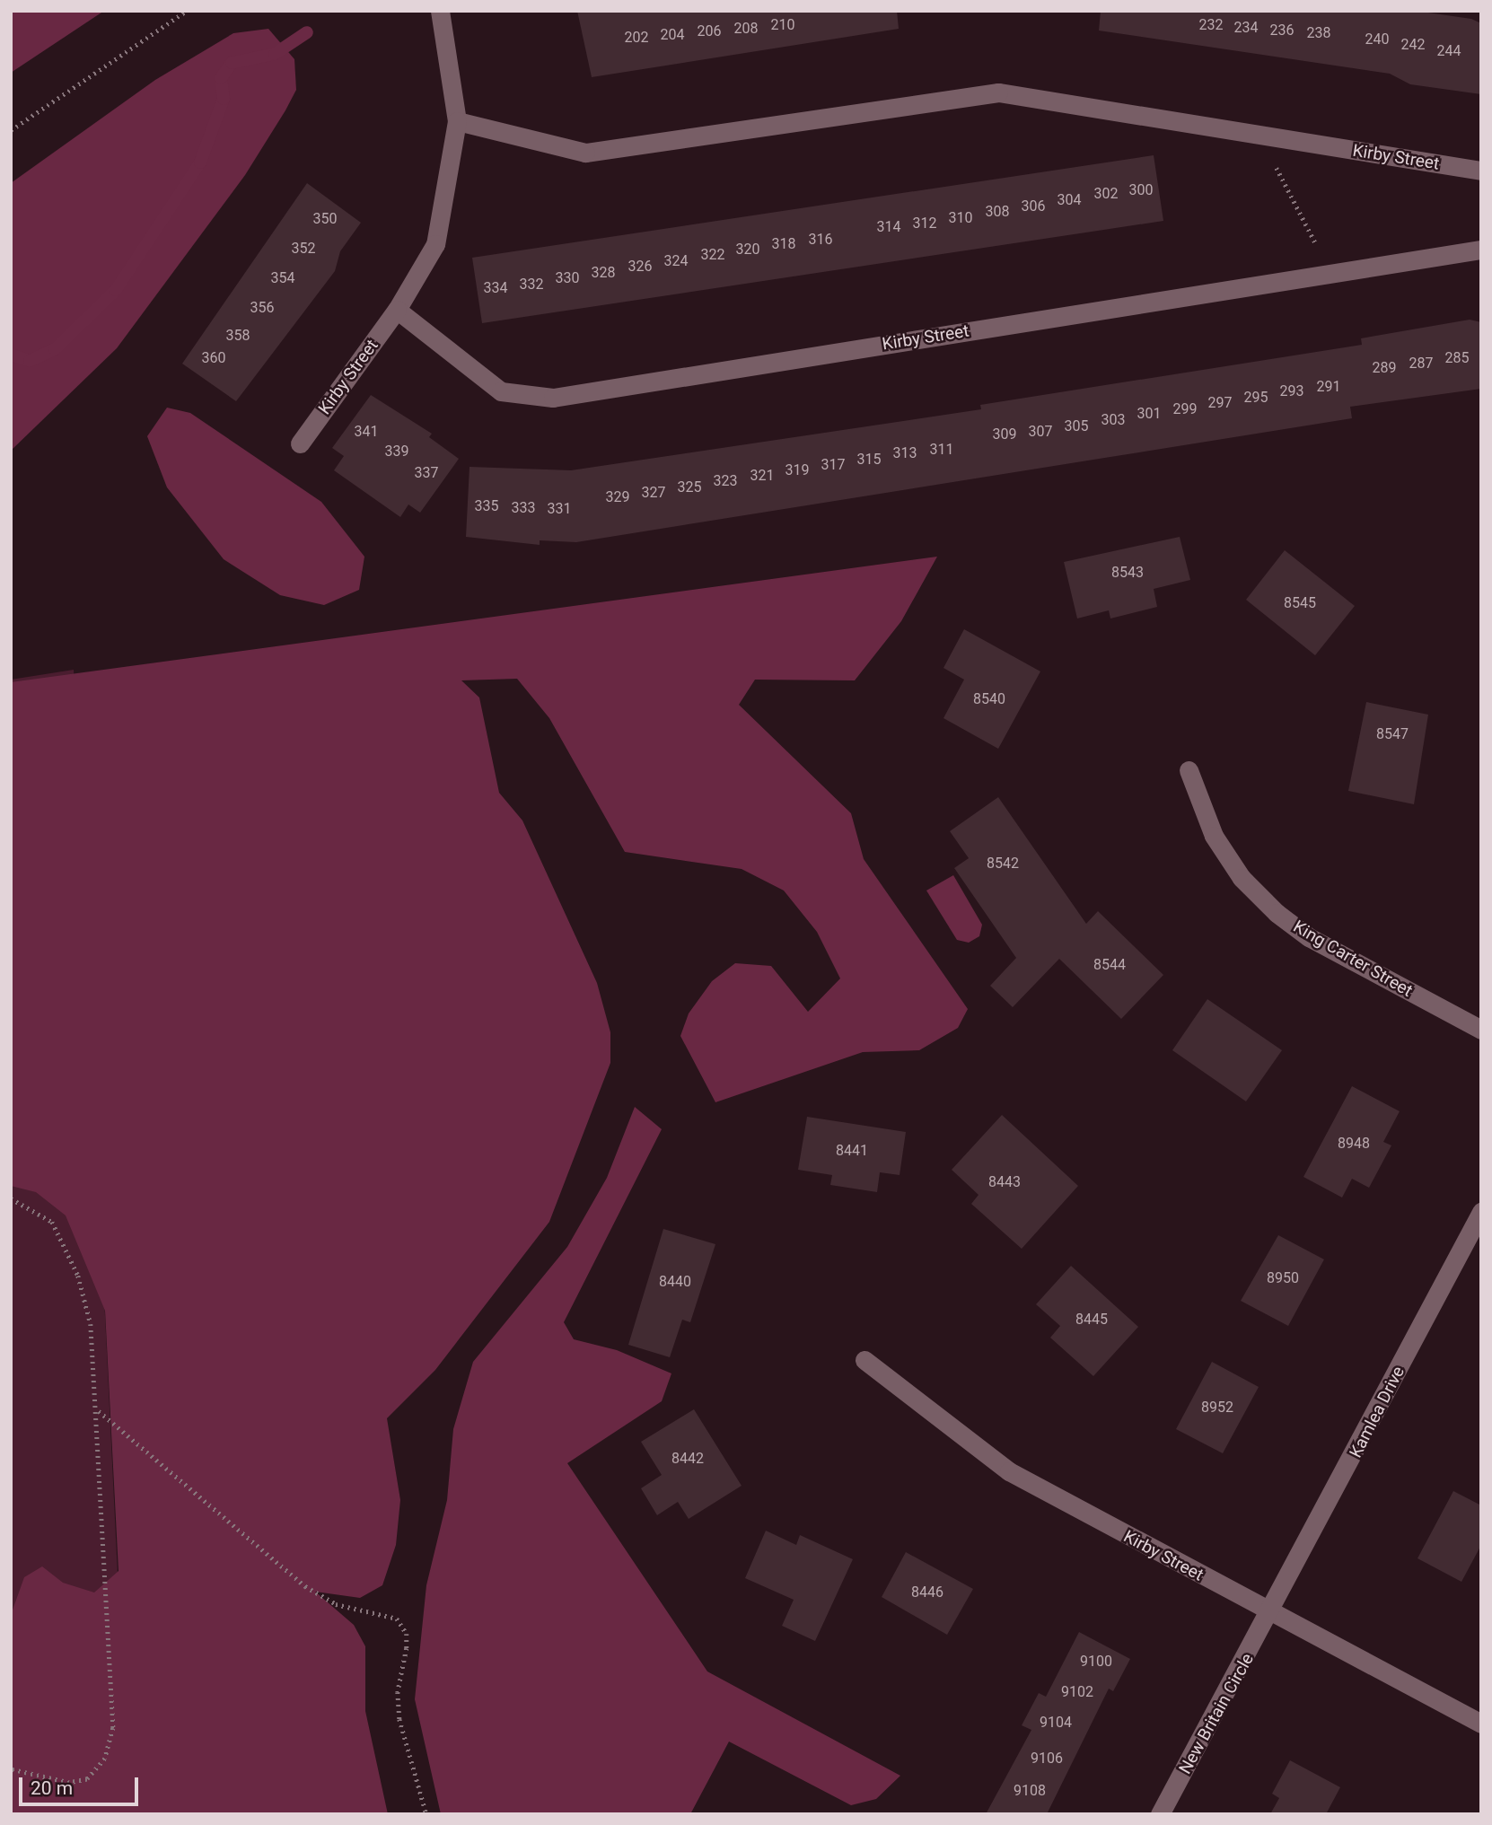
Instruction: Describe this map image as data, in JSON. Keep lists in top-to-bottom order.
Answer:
{
  "streets": {
    "street": [
      "Kirby Street",
      "King Carter Street",
      "Kamlea Drive",
      "New Britain Circle"
    ]
  },
  "crossings": [
    ["Kirby Street", "Kamlea Drive"],
    ["Kirby Street", "New Britain Circle"],
    ["Kamlea Drive", "New Britain Circle"]
  ],
  "house_numbers": [
    "210",
    "232",
    "234",
    "208",
    "236",
    "206",
    "238",
    "204",
    "202",
    "240",
    "242",
    "244",
    "300",
    "302",
    "304",
    "306",
    "308",
    "310",
    "350",
    "312",
    "314",
    "316",
    "318",
    "352",
    "320",
    "322",
    "324",
    "326",
    "328",
    "354",
    "330",
    "332",
    "334",
    "356",
    "358",
    "360",
    "285",
    "287",
    "289",
    "291",
    "293",
    "295",
    "297",
    "299",
    "301",
    "303",
    "305",
    "341",
    "307",
    "309",
    "311",
    "339",
    "313",
    "315",
    "317",
    "319",
    "337",
    "321",
    "323",
    "325",
    "327",
    "329",
    "335",
    "333",
    "331",
    "8543",
    "8545",
    "8540",
    "8547",
    "8542",
    "8544",
    "8948",
    "8441",
    "8443",
    "8950",
    "8440",
    "8445",
    "8952",
    "8442",
    "8446",
    "9100",
    "9102",
    "9104",
    "9106",
    "9108"
  ],
  "scale_bar": "20 m"
}
